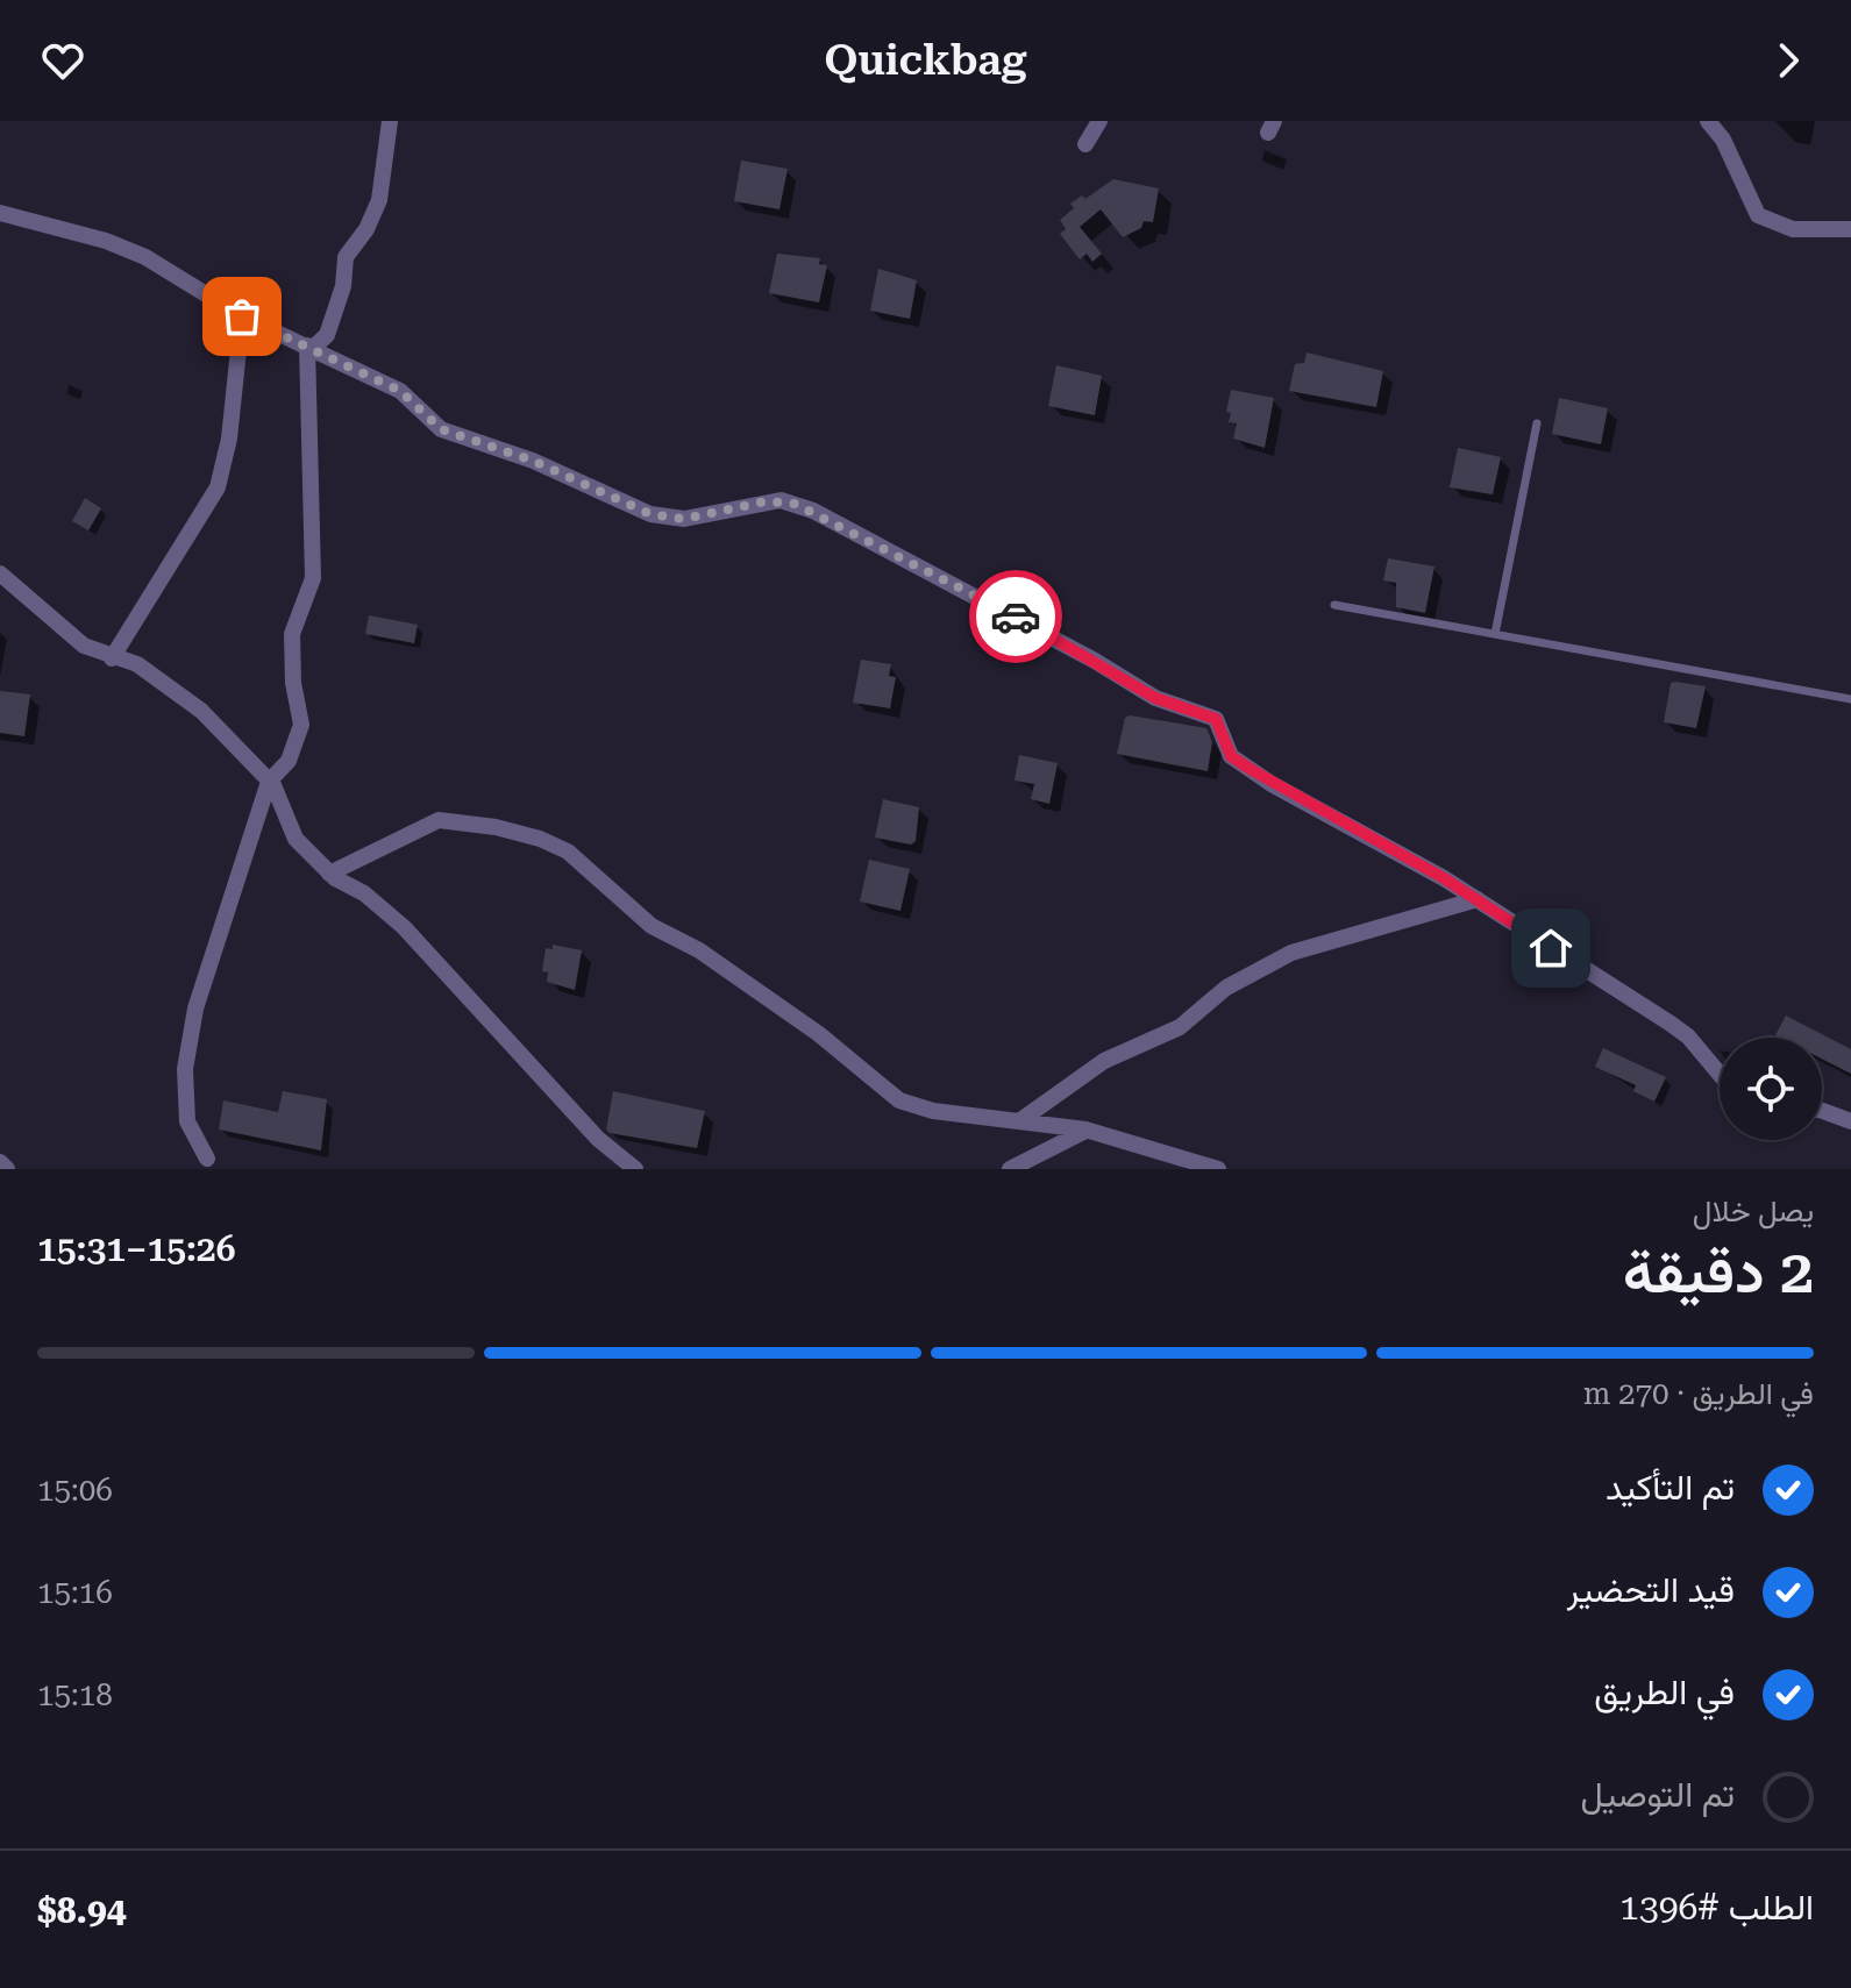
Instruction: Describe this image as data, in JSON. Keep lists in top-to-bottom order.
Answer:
{
  "page": {
    "header": "Quickbag",
    "heading": ["2 دقيقة", "يصل خلال", "15:26–15:31"],
    "panel": ["الطلب #1396", "$8.94"],
    "bar": "في الطريق · 270 m",
    "list": [
      ["تم التأكيد", "15:06"],
      ["قيد التحضير", "15:16"],
      ["في الطريق", "15:18"],
      "تم التوصيل"
    ]
  }
}
